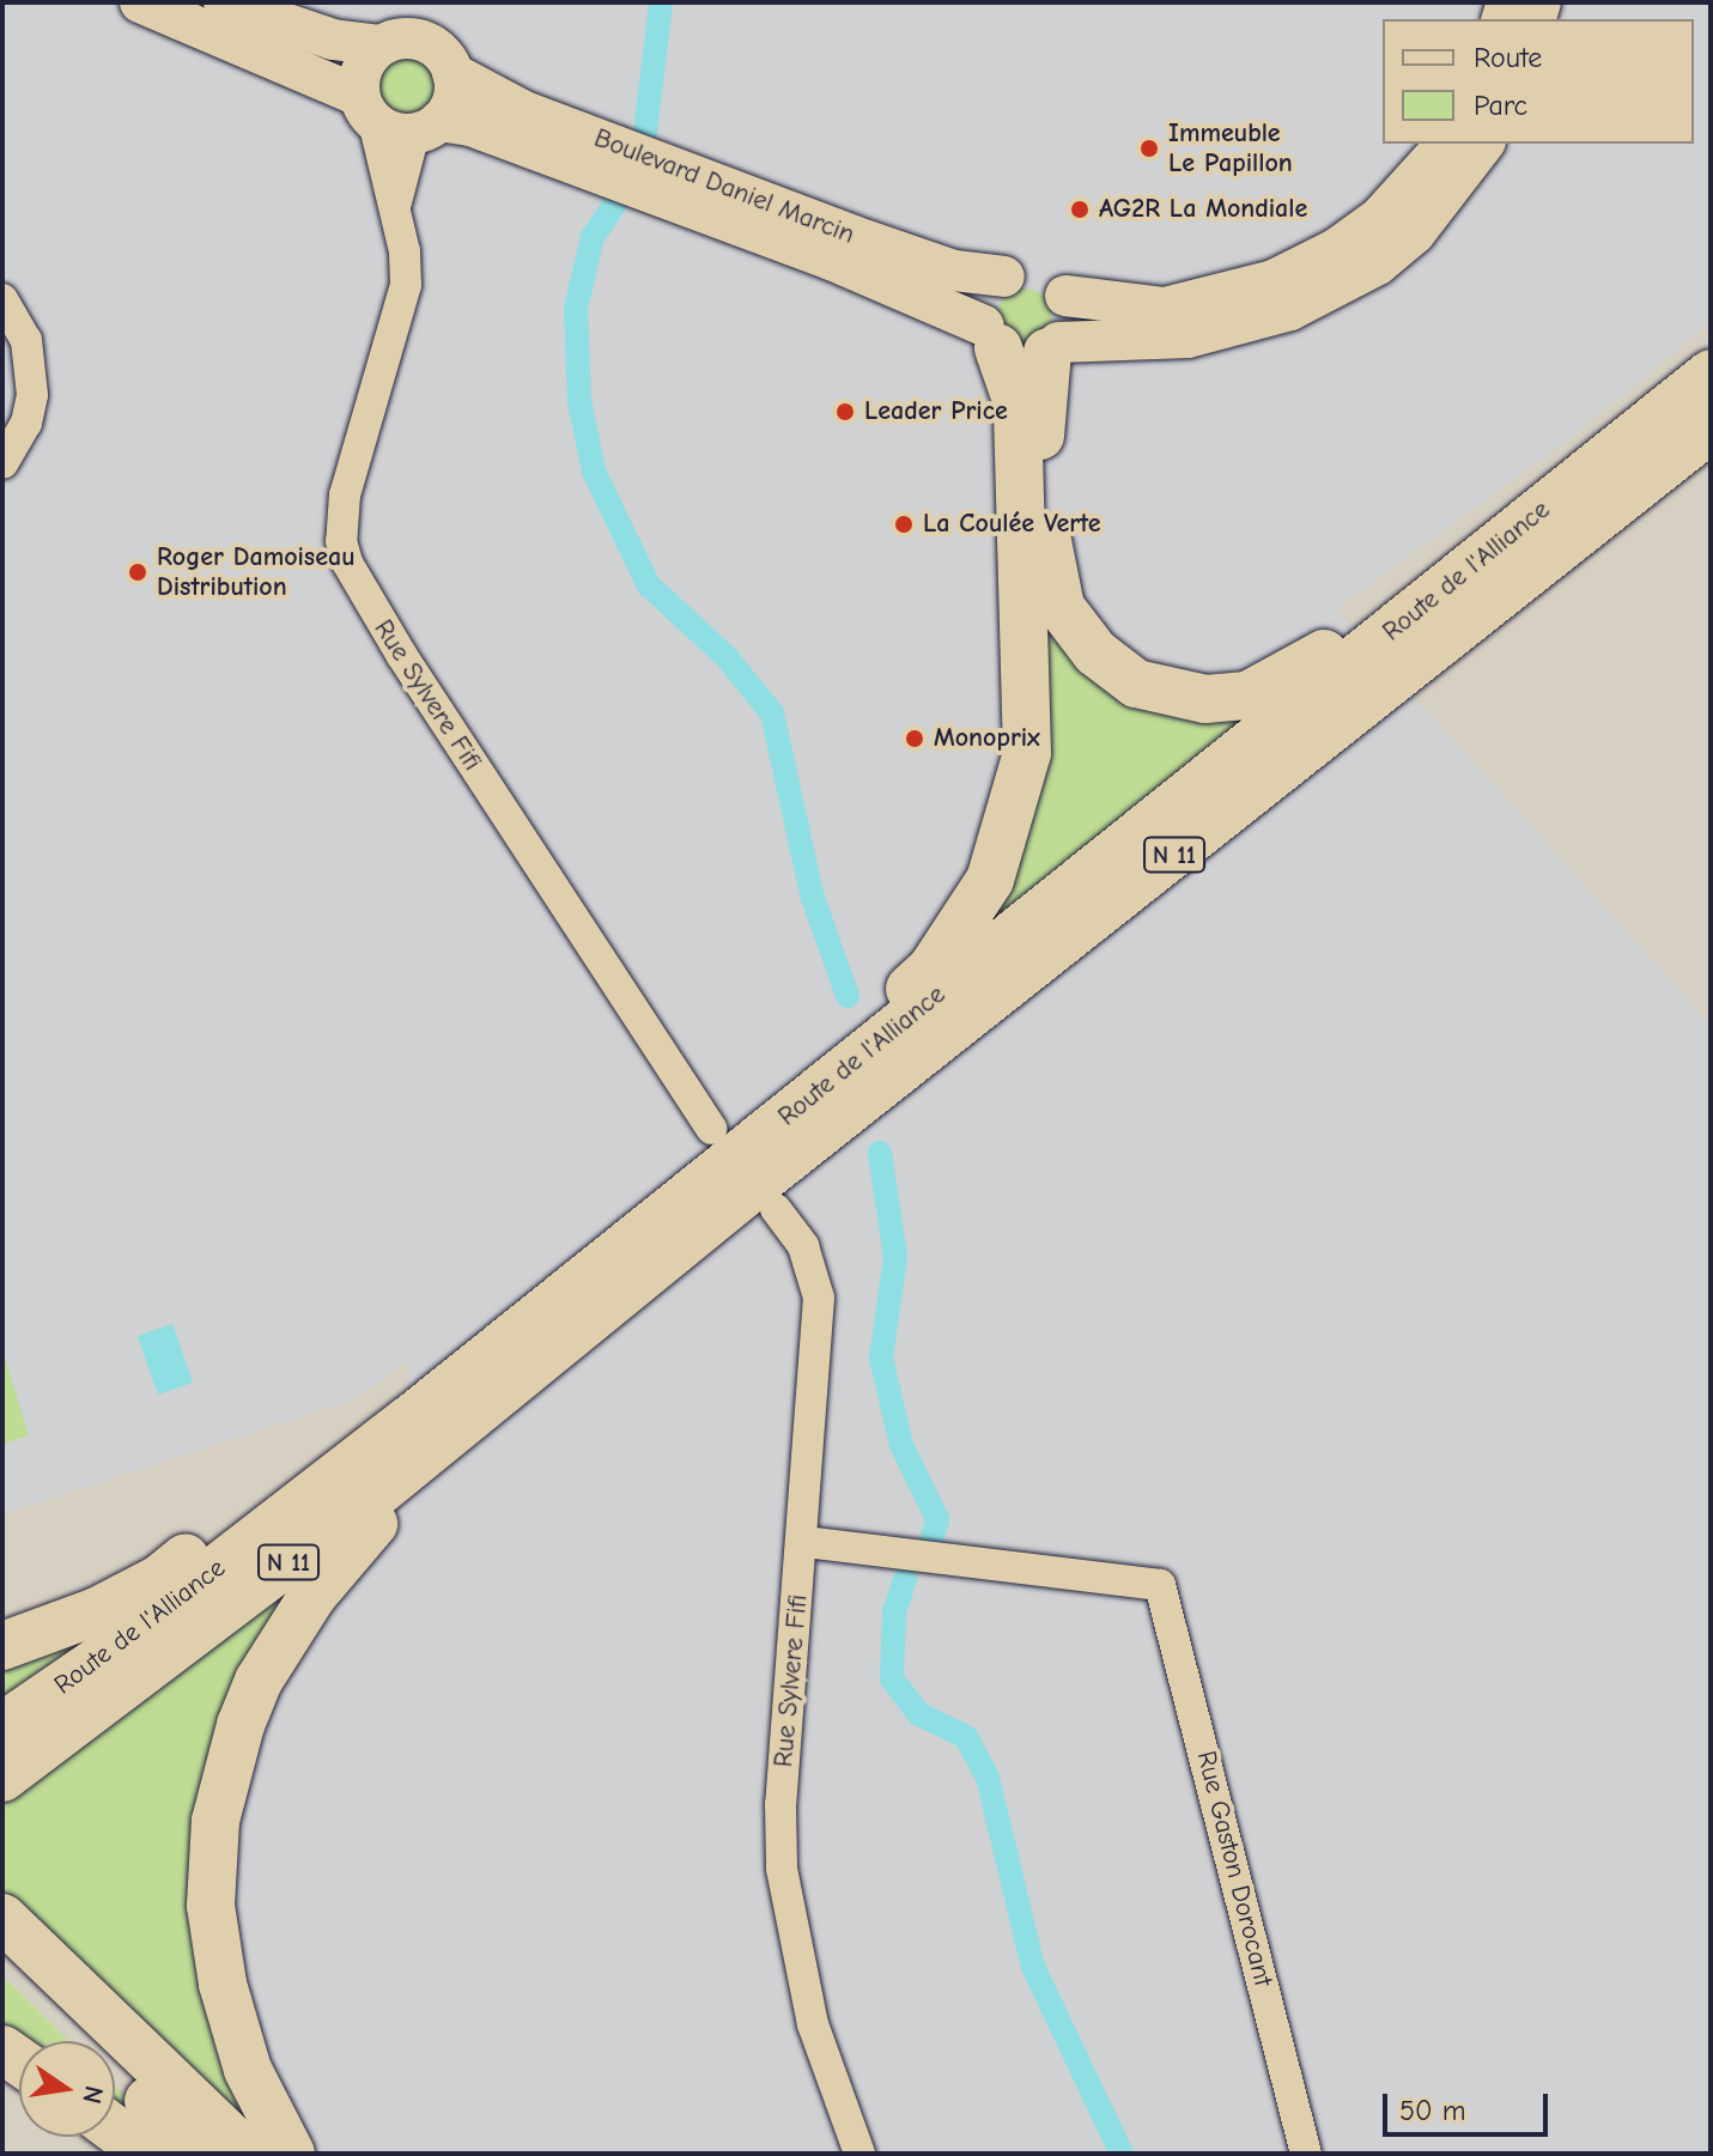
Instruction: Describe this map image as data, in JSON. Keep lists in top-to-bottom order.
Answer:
{
  "streets": {
    "highway": ["Route de l'Alliance", "N 11"],
    "main road": ["Boulevard Daniel Marcin"],
    "street": ["Rue Sylvere Fifi", "Rue Gaston Dorocant"]
  },
  "crossings": [
    ["Boulevard Daniel Marcin", "Rue Sylvere Fifi"],
    ["Rue Sylvere Fifi", "Rue Gaston Dorocant"]
  ],
  "places": [
    "Immeuble Le Papillon",
    "AG2R La Mondiale",
    "Leader Price",
    "La Coulée Verte",
    "Roger Damoiseau Distribution",
    "Monoprix"
  ],
  "legend": ["Route", "Parc"],
  "scale_bar": "50 m",
  "north": "right"
}
